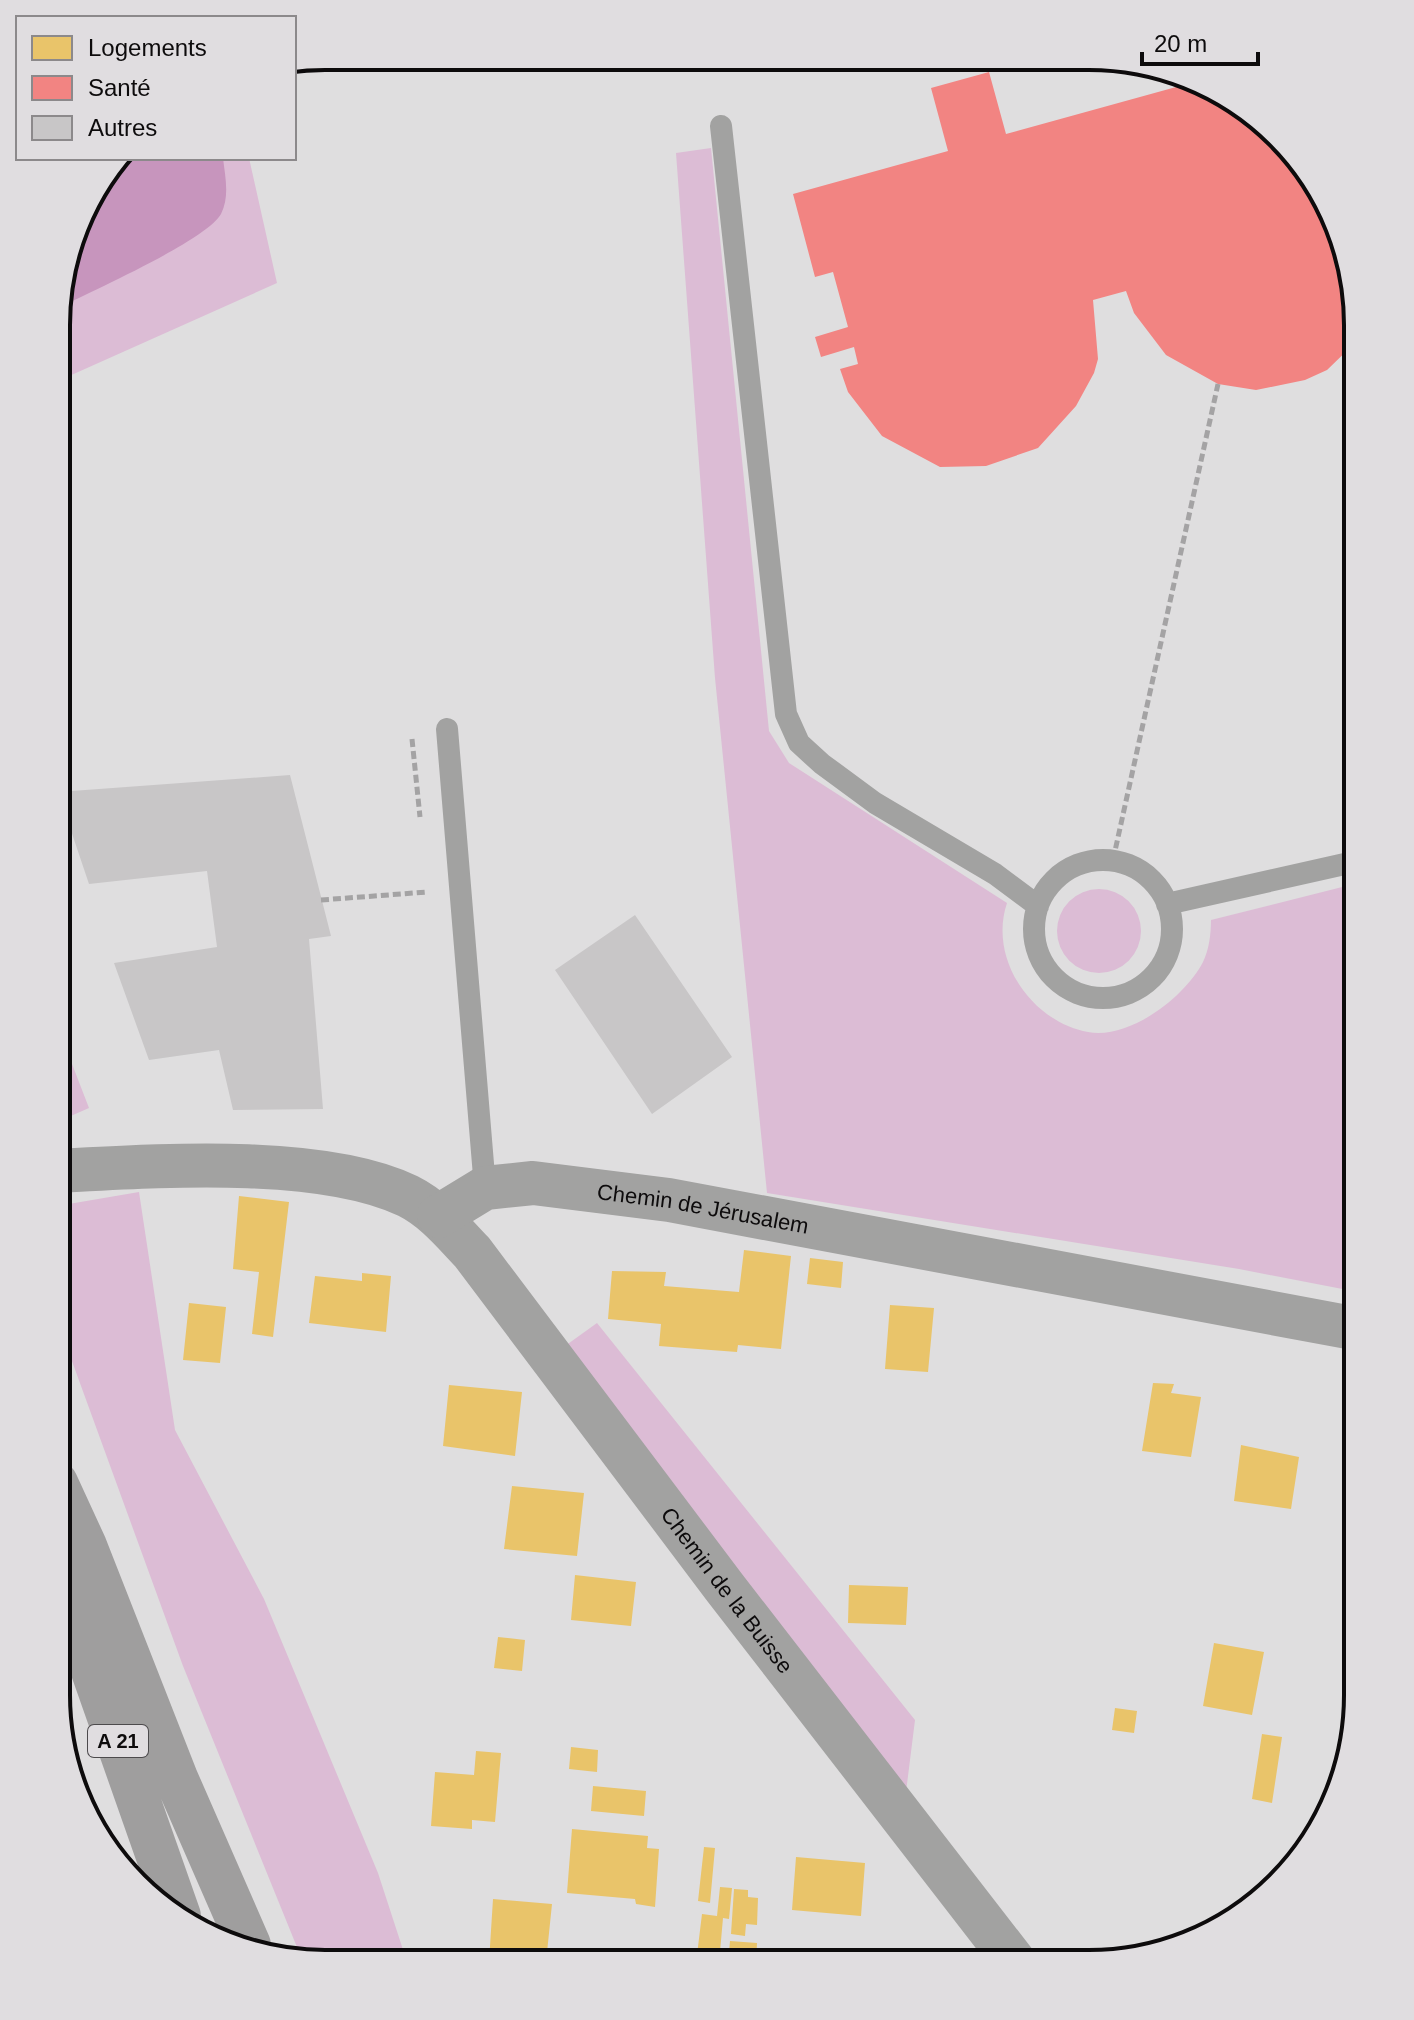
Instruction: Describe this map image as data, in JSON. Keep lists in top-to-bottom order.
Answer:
{
  "streets": {
    "highway": ["A 21"],
    "street": ["Chemin de Jérusalem", "Chemin de la Buisse"]
  },
  "crossings": [
    ["Chemin de Jérusalem", "Chemin de la Buisse"]
  ],
  "legend": ["Logements", "Santé", "Autres"],
  "scale_bar": "20 m"
}
